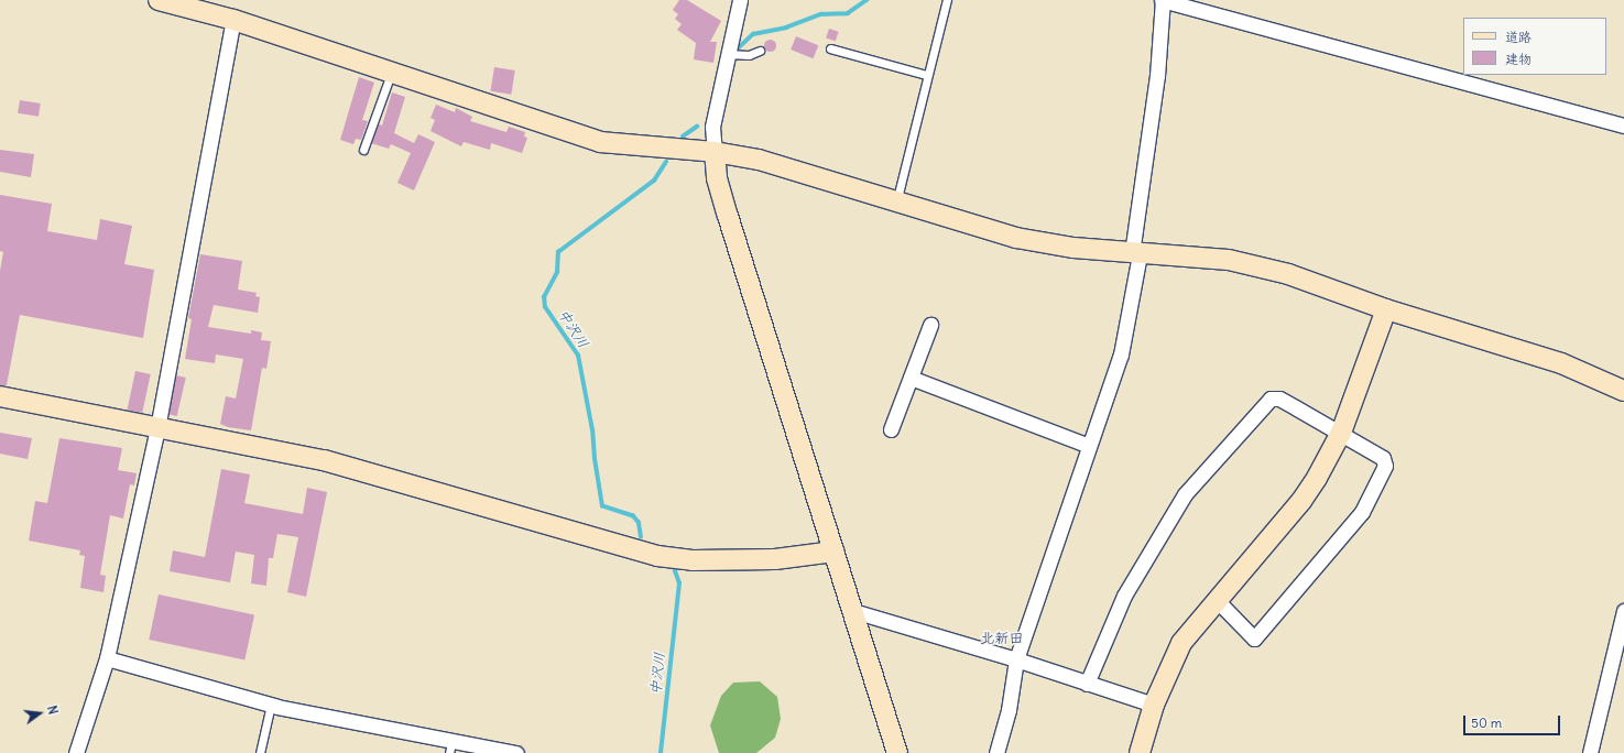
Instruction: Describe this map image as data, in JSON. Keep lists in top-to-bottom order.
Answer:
{
  "districts": ["北新田"],
  "water": ["中沢川"],
  "legend": ["道路", "建物"],
  "scale_bar": "50 m",
  "north": "right"
}
